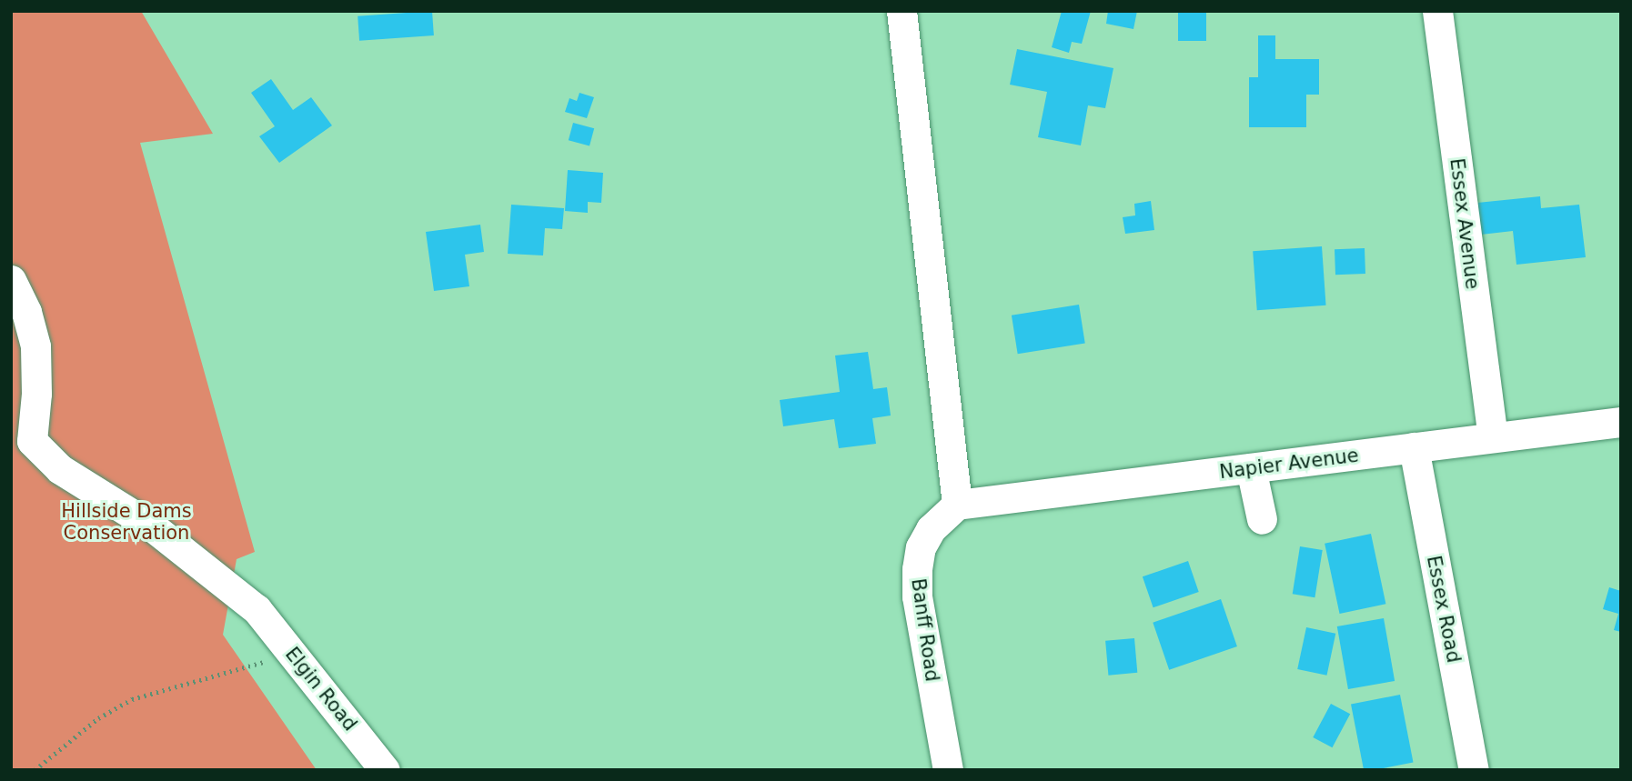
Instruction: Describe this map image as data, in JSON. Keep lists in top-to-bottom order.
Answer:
{
  "streets": {
    "street": [
      "Essex Avenue",
      "Napier Avenue",
      "Essex Road",
      "Banff Road",
      "Elgin Road"
    ]
  },
  "crossings": [
    ["Essex Avenue", "Napier Avenue"],
    ["Napier Avenue", "Essex Road"],
    ["Napier Avenue", "Banff Road"]
  ],
  "parks": ["Hillside Dams Conservation"]
}
